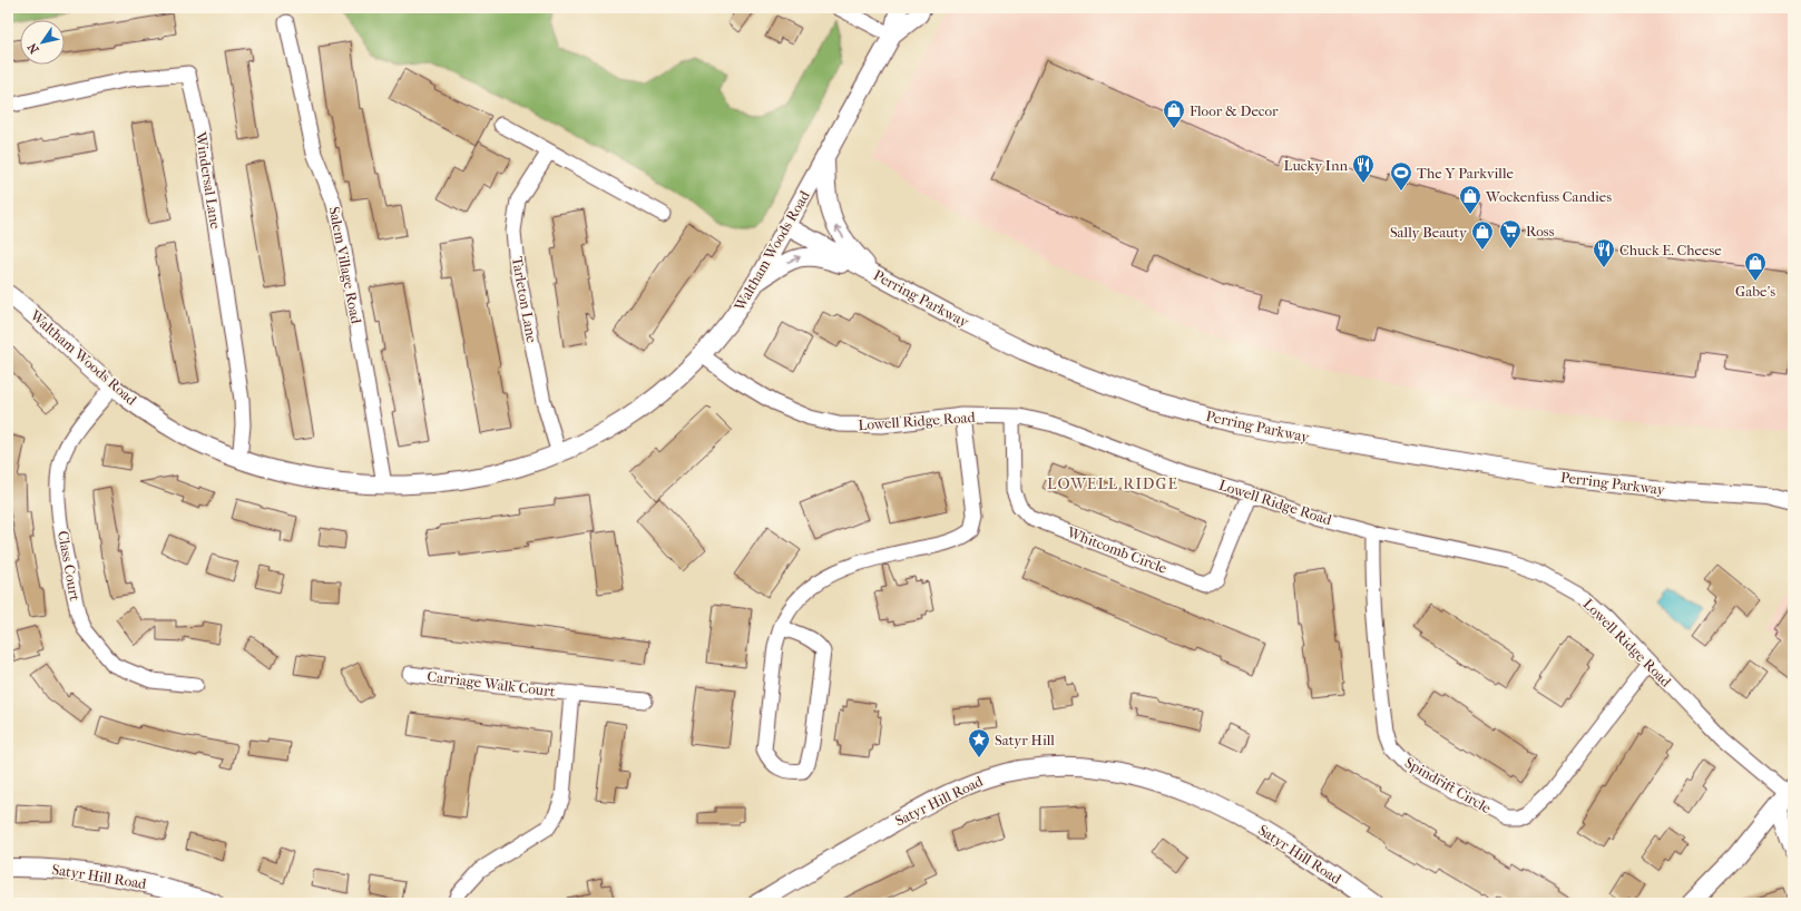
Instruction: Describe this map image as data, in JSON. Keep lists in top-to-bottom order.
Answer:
{
  "streets": {
    "street": [
      "Windersal Lane",
      "Waltham Woods Road",
      "Salem Village Road",
      "Perring Parkway",
      "Tarleton Lane",
      "Lowell Ridge Road",
      "Whitcomb Circle",
      "Class Court",
      "Carriage Walk Court",
      "Spindrift Circle",
      "Satyr Hill Road"
    ]
  },
  "crossings": [
    ["Windersal Lane", "Waltham Woods Road"],
    ["Waltham Woods Road", "Salem Village Road"],
    ["Waltham Woods Road", "Perring Parkway"],
    ["Waltham Woods Road", "Tarleton Lane"],
    ["Waltham Woods Road", "Lowell Ridge Road"],
    ["Waltham Woods Road", "Class Court"],
    ["Lowell Ridge Road", "Whitcomb Circle"],
    ["Lowell Ridge Road", "Spindrift Circle"]
  ],
  "districts": ["LOWELL RIDGE"],
  "places": {
    "shop": [
      "Floor & Decor",
      "Wockenfuss Candies",
      "Sally Beauty",
      "Gabe's"
    ],
    "restaurant": ["Lucky Inn", "Chuck E. Cheese"],
    "sports": ["The Y Parkville"],
    "supermarket": ["Ross"],
    "place": ["Satyr Hill"]
  },
  "north": "bottom left"
}
